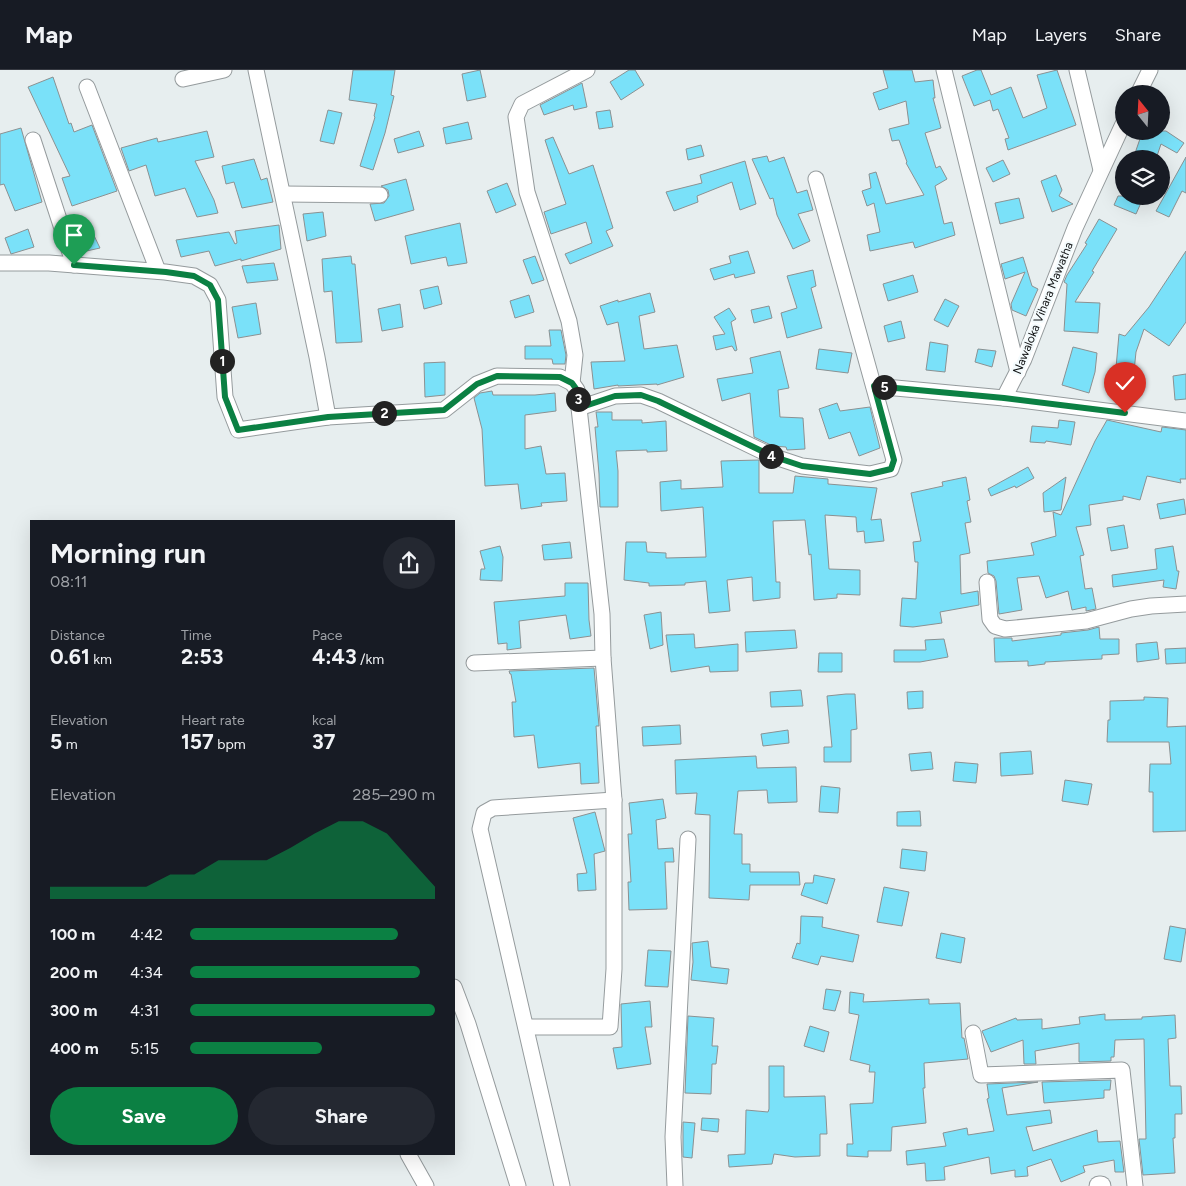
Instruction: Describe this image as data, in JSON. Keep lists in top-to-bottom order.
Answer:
{
  "streets": {
    "street": ["Nawaloka Vihara Mawatha"]
  },
  "north": "top",
  "page": {
    "header": "Map",
    "nav": ["Map", "Layers", "Share"],
    "pins": [
      "1",
      "5",
      "3",
      "2",
      "4"
    ],
    "heading": ["Morning run", "08:11"],
    "stats": [
      ["Distance", "0.61 km"],
      ["Time", "2:53"],
      ["Pace", "4:43 /km"],
      ["Elevation", "5 m"],
      ["Heart rate", "157 bpm"],
      ["kcal", "37"]
    ],
    "chart": ["Elevation", "285–290 m"],
    "list": [
      {
        "name": "100 m",
        "note": "4:42"
      },
      {
        "name": "200 m",
        "note": "4:34"
      },
      {
        "name": "300 m",
        "note": "4:31"
      },
      {
        "name": "400 m",
        "note": "5:15"
      }
    ],
    "buttons": ["Save", "Share"]
  }
}
